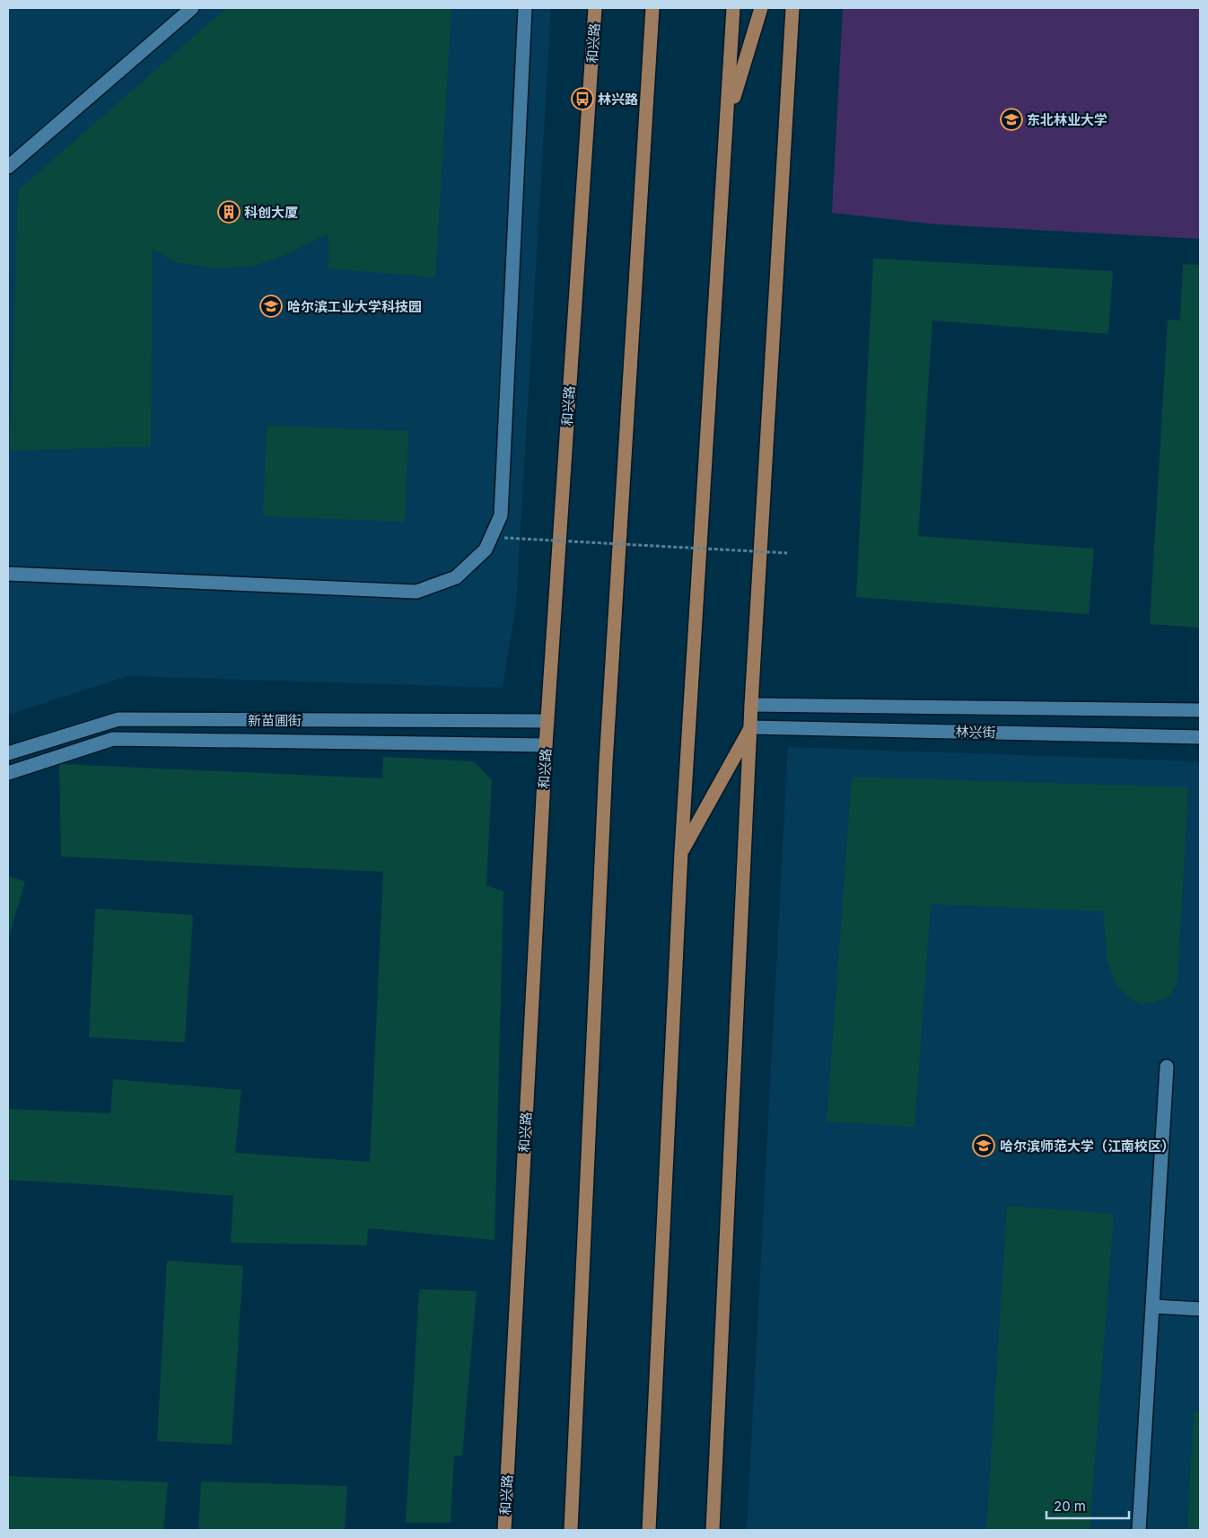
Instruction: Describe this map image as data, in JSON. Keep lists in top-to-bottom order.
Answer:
{
  "streets": {
    "highway": ["和兴路"],
    "main road": ["新苗圃街", "林兴街"]
  },
  "crossings": [
    ["和兴路", "新苗圃街"]
  ],
  "places": {
    "bus stop": ["林兴路"],
    "school or university": ["东北林业大学", "哈尔滨工业大学科技园", "哈尔滨师范大学（江南校区）"],
    "building": ["科创大厦"]
  },
  "scale_bar": "20 m"
}
